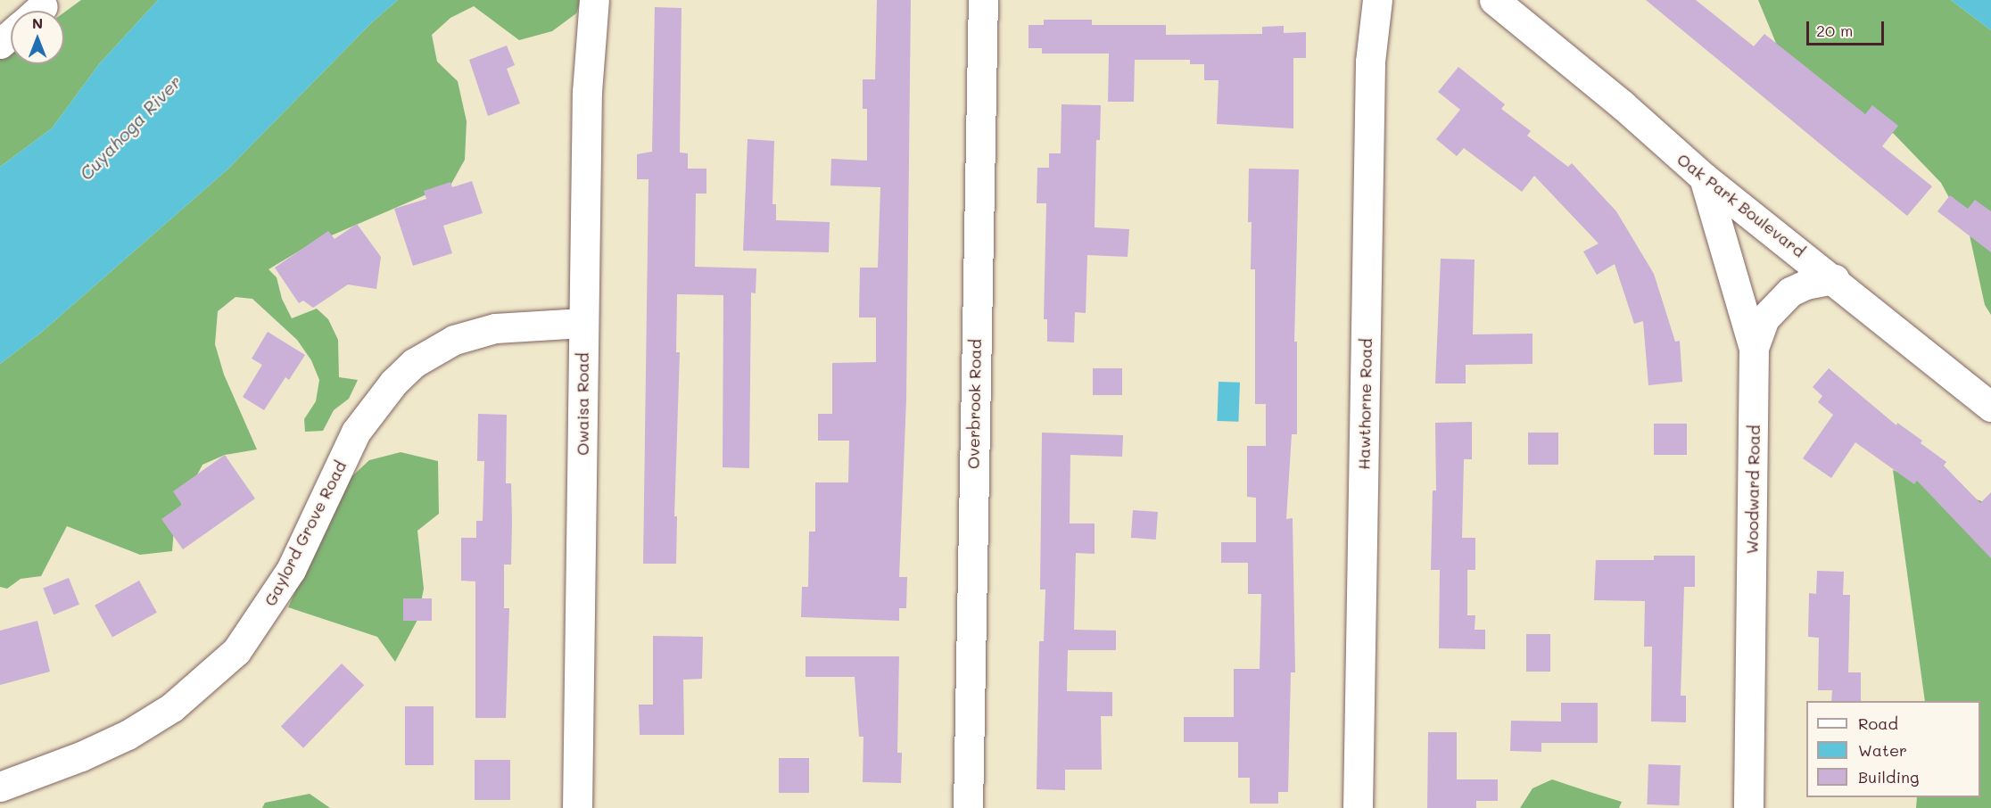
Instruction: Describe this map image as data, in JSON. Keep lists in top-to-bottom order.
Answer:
{
  "streets": {
    "street": [
      "Oak Park Boulevard",
      "Owaisa Road",
      "Overbrook Road",
      "Hawthorne Road",
      "Woodward Road",
      "Gaylord Grove Road"
    ]
  },
  "crossings": [
    ["Oak Park Boulevard", "Woodward Road"],
    ["Owaisa Road", "Gaylord Grove Road"]
  ],
  "water": ["Cuyahoga River"],
  "legend": ["Road", "Water", "Building"],
  "scale_bar": "20 m",
  "north": "top"
}
